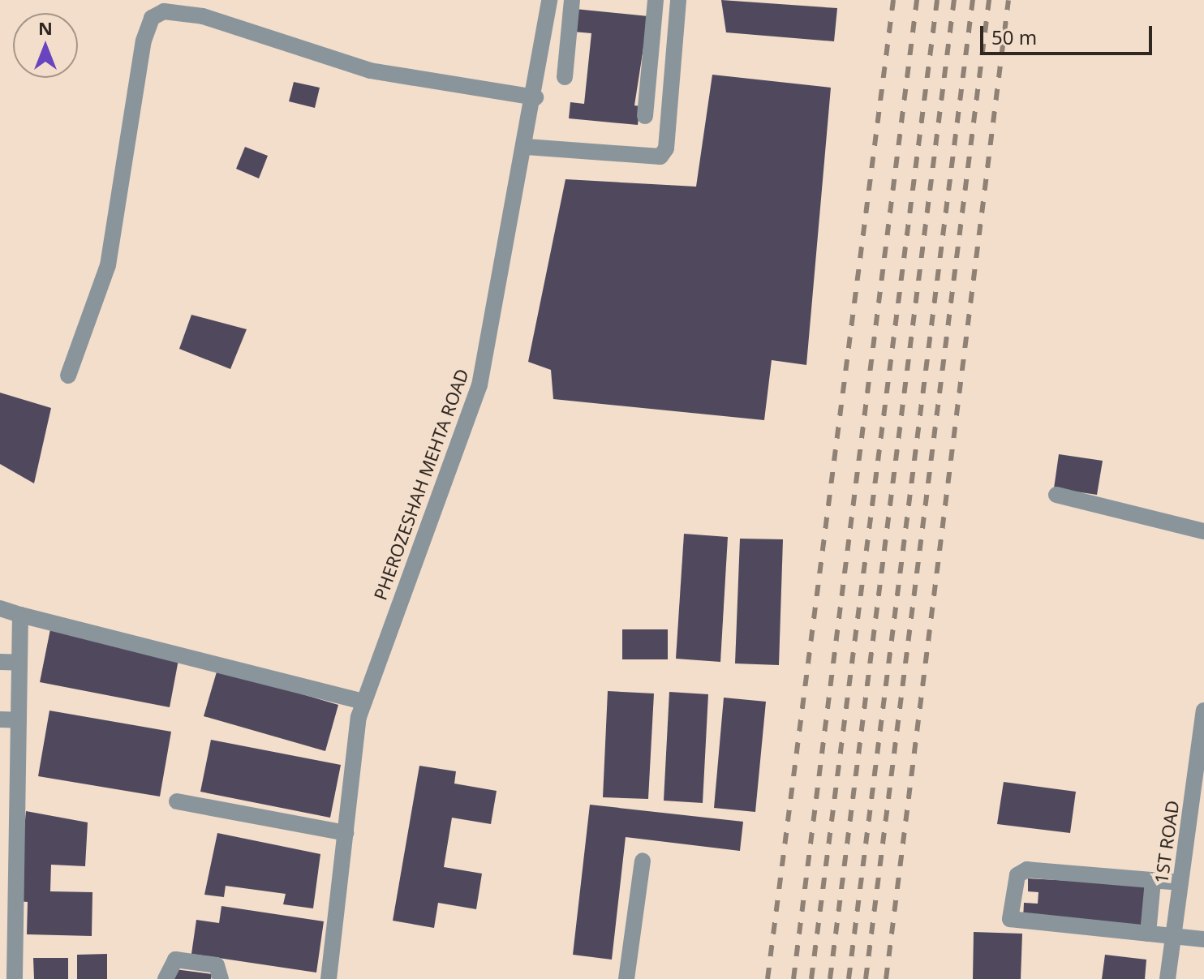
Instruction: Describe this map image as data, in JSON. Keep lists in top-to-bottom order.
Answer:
{
  "streets": {
    "street": ["PHEROZESHAH MEHTA ROAD", "1ST ROAD"]
  },
  "scale_bar": "50 m",
  "north": "top"
}
